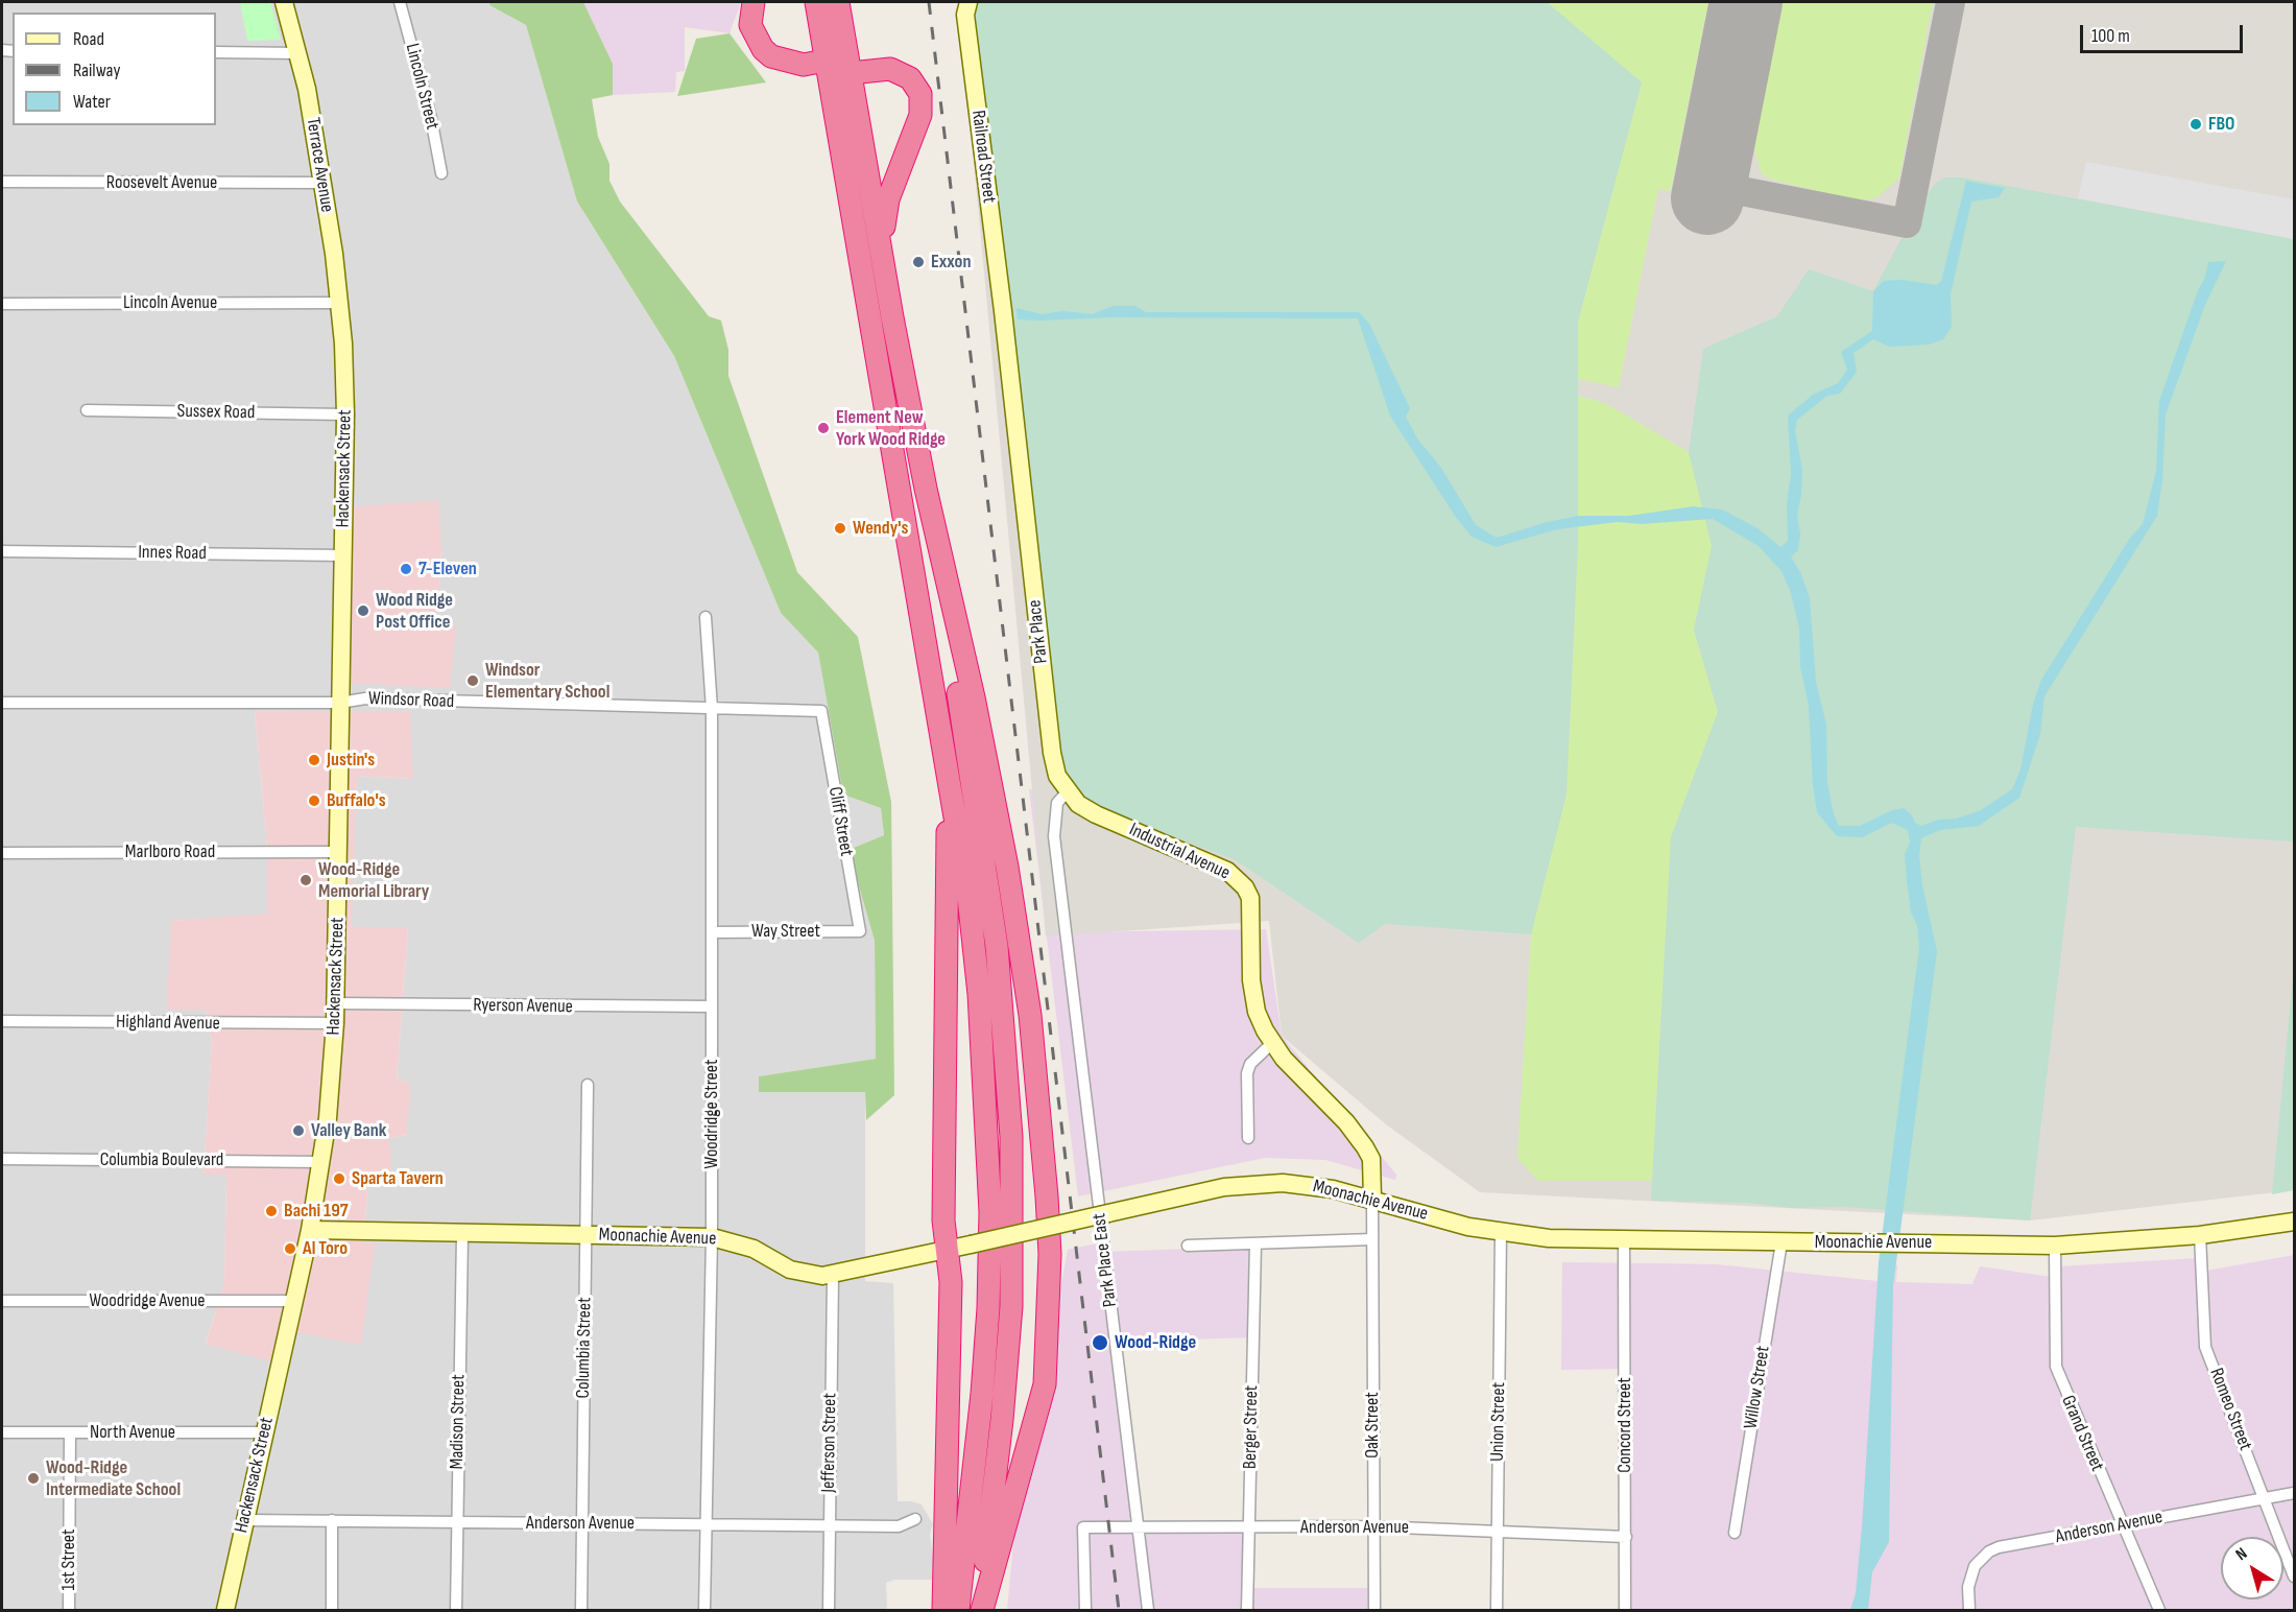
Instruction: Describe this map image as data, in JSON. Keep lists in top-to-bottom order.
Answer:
{
  "streets": {
    "main road": [
      "Railroad Street",
      "Terrace Avenue",
      "Hackensack Street",
      "Park Place",
      "Industrial Avenue",
      "Moonachie Avenue"
    ],
    "street": [
      "Lincoln Street",
      "Roosevelt Avenue",
      "Lincoln Avenue",
      "Sussex Road",
      "Innes Road",
      "Windsor Road",
      "Cliff Street",
      "Marlboro Road",
      "Way Street",
      "Ryerson Avenue",
      "Highland Avenue",
      "Woodridge Street",
      "Columbia Boulevard",
      "Park Place East",
      "Woodridge Avenue",
      "Columbia Street",
      "Willow Street",
      "Romeo Street",
      "Madison Street",
      "Union Street",
      "Oak Street",
      "Concord Street",
      "Berger Street",
      "North Avenue",
      "Grand Street",
      "Jefferson Street",
      "Anderson Avenue",
      "1st Street"
    ]
  },
  "crossings": [
    ["Railroad Street", "Park Place"],
    ["Terrace Avenue", "Roosevelt Avenue"],
    ["Terrace Avenue", "Lincoln Avenue"],
    ["Terrace Avenue", "Hackensack Street"],
    ["Sussex Road", "Hackensack Street"],
    ["Hackensack Street", "Innes Road"],
    ["Hackensack Street", "Windsor Road"],
    ["Hackensack Street", "Marlboro Road"],
    ["Hackensack Street", "Ryerson Avenue"],
    ["Hackensack Street", "Highland Avenue"],
    ["Hackensack Street", "Columbia Boulevard"],
    ["Hackensack Street", "Moonachie Avenue"],
    ["Hackensack Street", "Woodridge Avenue"],
    ["Hackensack Street", "North Avenue"],
    ["Hackensack Street", "Anderson Avenue"],
    ["Park Place", "Industrial Avenue"],
    ["Park Place", "Park Place East"],
    ["Windsor Road", "Cliff Street"],
    ["Windsor Road", "Woodridge Street"],
    ["Cliff Street", "Way Street"],
    ["Industrial Avenue", "Moonachie Avenue"],
    ["Industrial Avenue", "Park Place East"],
    ["Industrial Avenue", "Oak Street"],
    ["Way Street", "Woodridge Street"],
    ["Ryerson Avenue", "Woodridge Street"],
    ["Woodridge Street", "Moonachie Avenue"],
    ["Woodridge Street", "Anderson Avenue"],
    ["Moonachie Avenue", "Columbia Street"],
    ["Moonachie Avenue", "Willow Street"],
    ["Moonachie Avenue", "Romeo Street"],
    ["Moonachie Avenue", "Madison Street"],
    ["Moonachie Avenue", "Union Street"],
    ["Moonachie Avenue", "Oak Street"],
    ["Moonachie Avenue", "Concord Street"],
    ["Moonachie Avenue", "Berger Street"],
    ["Moonachie Avenue", "Grand Street"],
    ["Moonachie Avenue", "Jefferson Street"],
    ["Park Place East", "Anderson Avenue"],
    ["Columbia Street", "Anderson Avenue"],
    ["Romeo Street", "Anderson Avenue"],
    ["Madison Street", "Anderson Avenue"],
    ["Union Street", "Anderson Avenue"],
    ["Oak Street", "Anderson Avenue"],
    ["Concord Street", "Anderson Avenue"],
    ["Berger Street", "Anderson Avenue"],
    ["North Avenue", "1st Street"],
    ["Grand Street", "Anderson Avenue"],
    ["Jefferson Street", "Anderson Avenue"]
  ],
  "places": [
    "FBO",
    "Exxon",
    "Element New York Wood Ridge",
    "Wendy's",
    "7-Eleven",
    "Wood Ridge Post Office",
    "Windsor Elementary School",
    "Justin's",
    "Buffalo's",
    "Wood-Ridge Memorial Library",
    "Valley Bank",
    "Sparta Tavern",
    "Bachi 197",
    "Al Toro",
    "Wood-Ridge",
    "Wood-Ridge Intermediate School"
  ],
  "legend": ["Road", "Railway", "Water"],
  "scale_bar": "100 m",
  "north": "top left"
}
